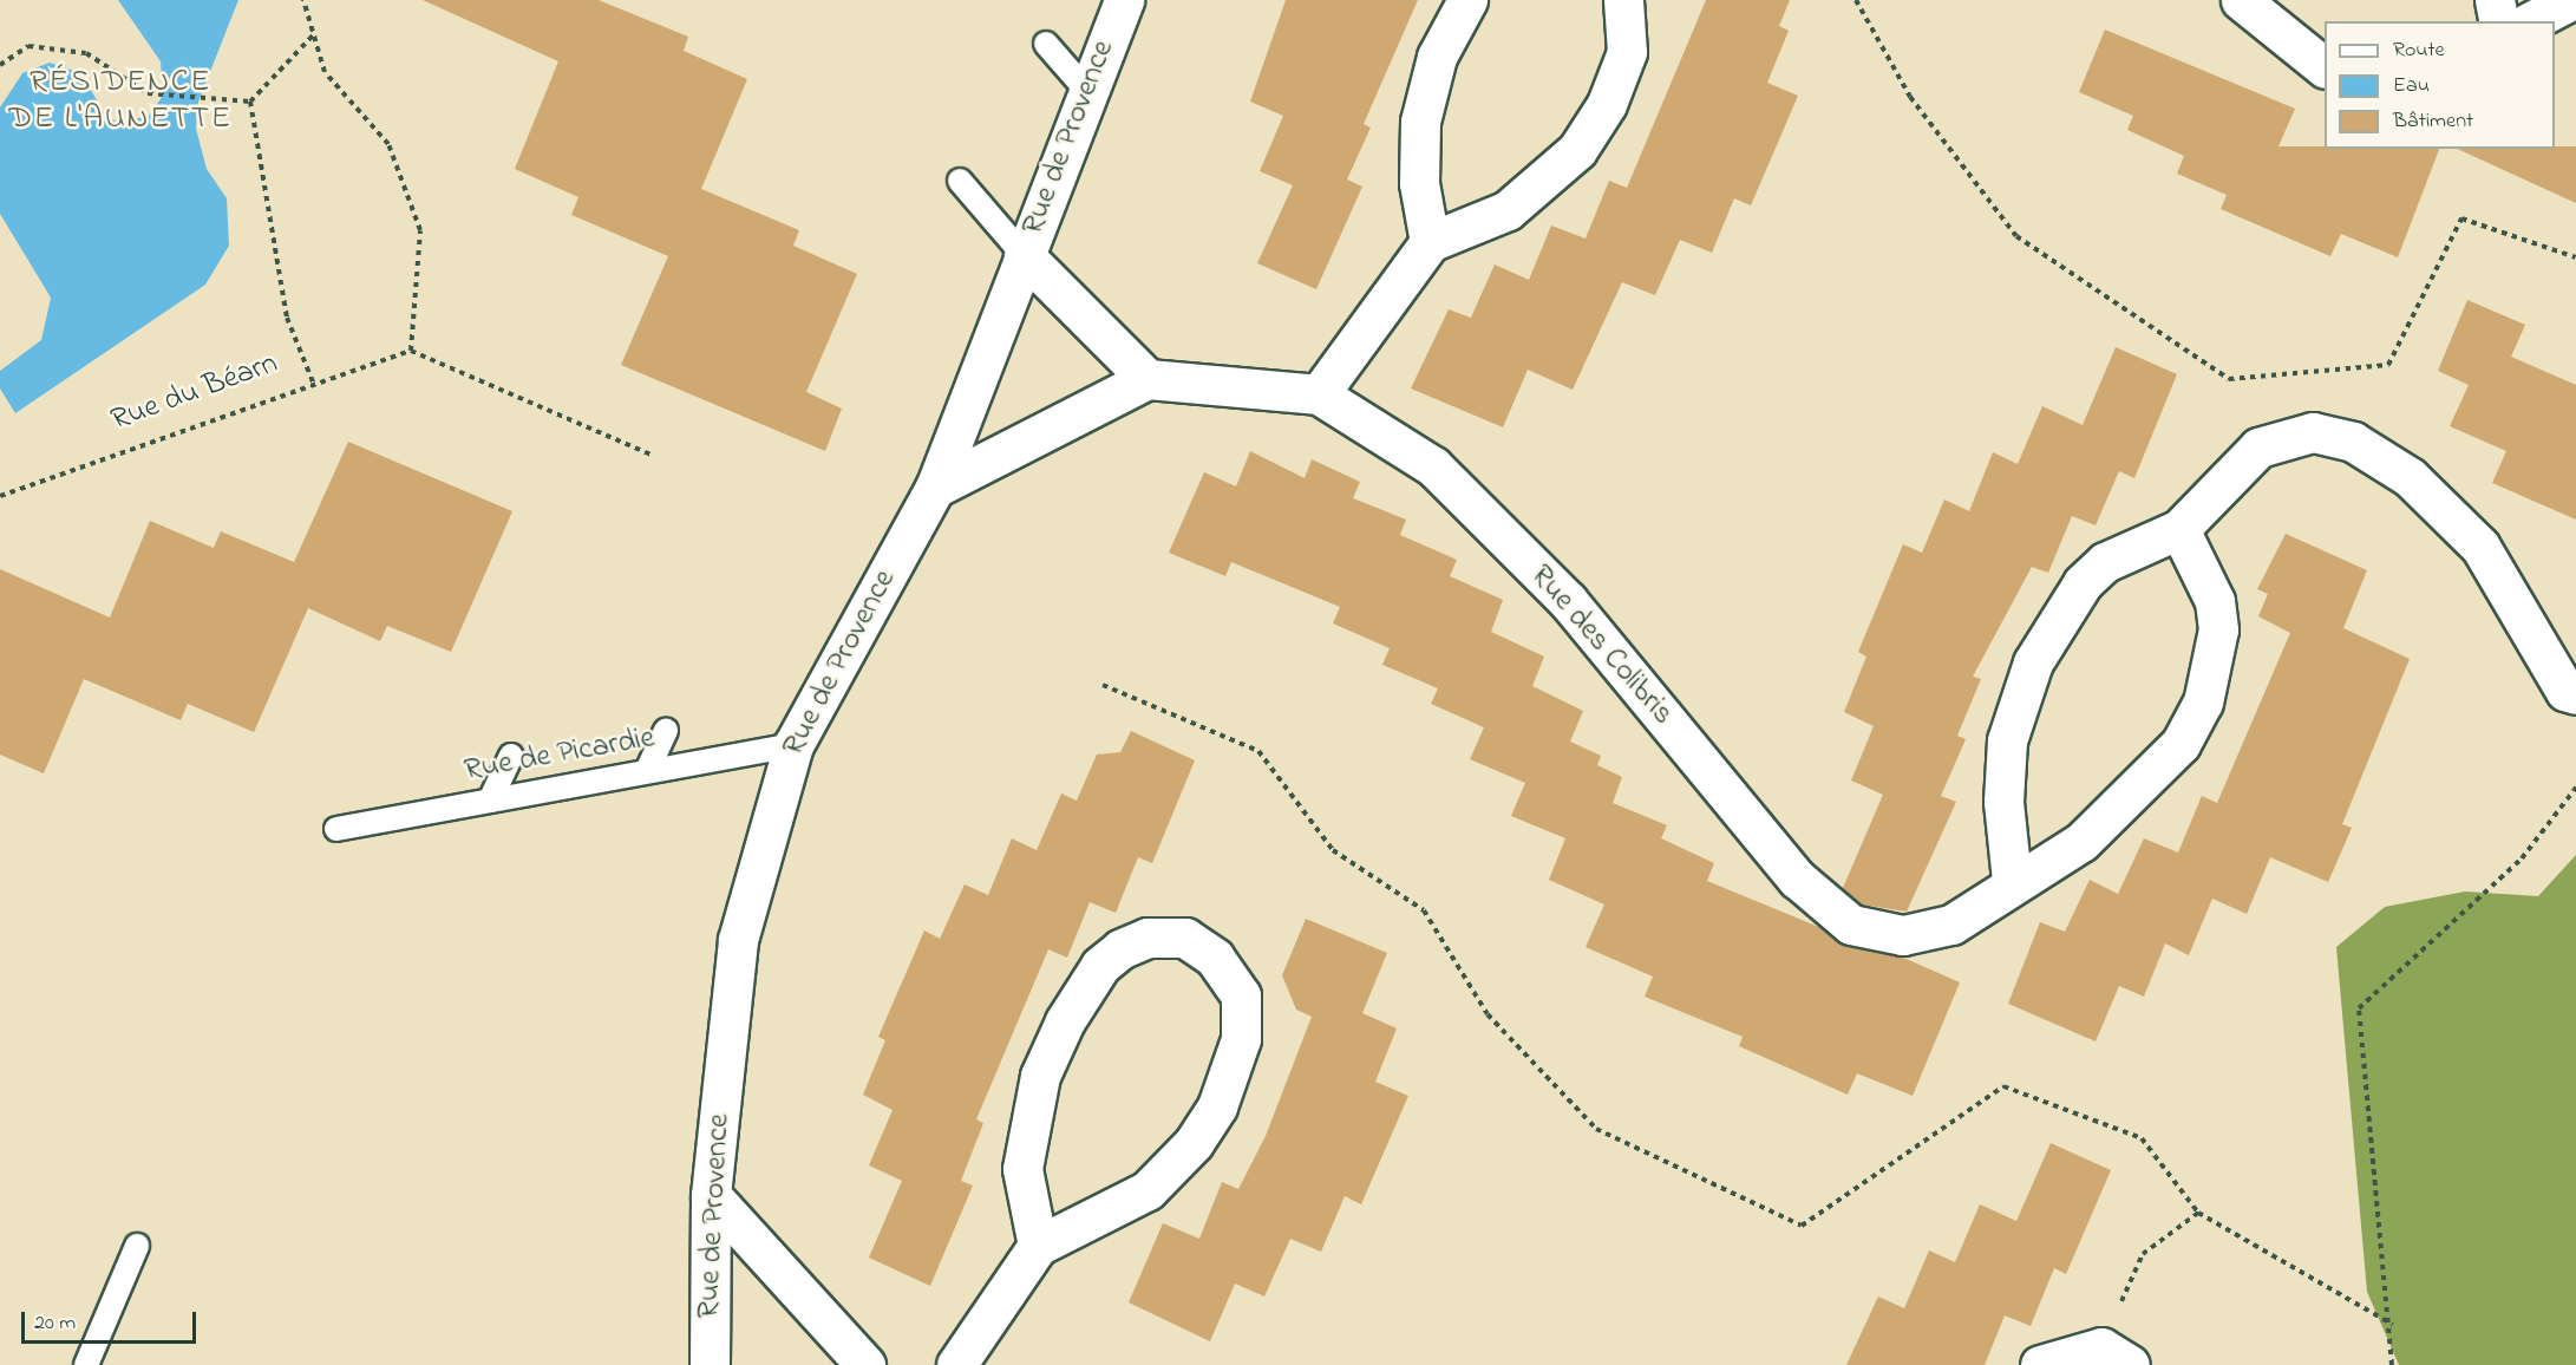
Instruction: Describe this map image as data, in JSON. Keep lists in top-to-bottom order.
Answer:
{
  "streets": {
    "street": ["Rue de Provence", "Rue des Colibris"],
    "lane": ["Rue de Picardie"],
    "path": ["Rue du Béarn"]
  },
  "crossings": [
    ["Rue de Provence", "Rue de Picardie"]
  ],
  "districts": ["RÉSIDENCE DE L'AUNETTE"],
  "legend": ["Route", "Eau", "Bâtiment"],
  "scale_bar": "20 m"
}
